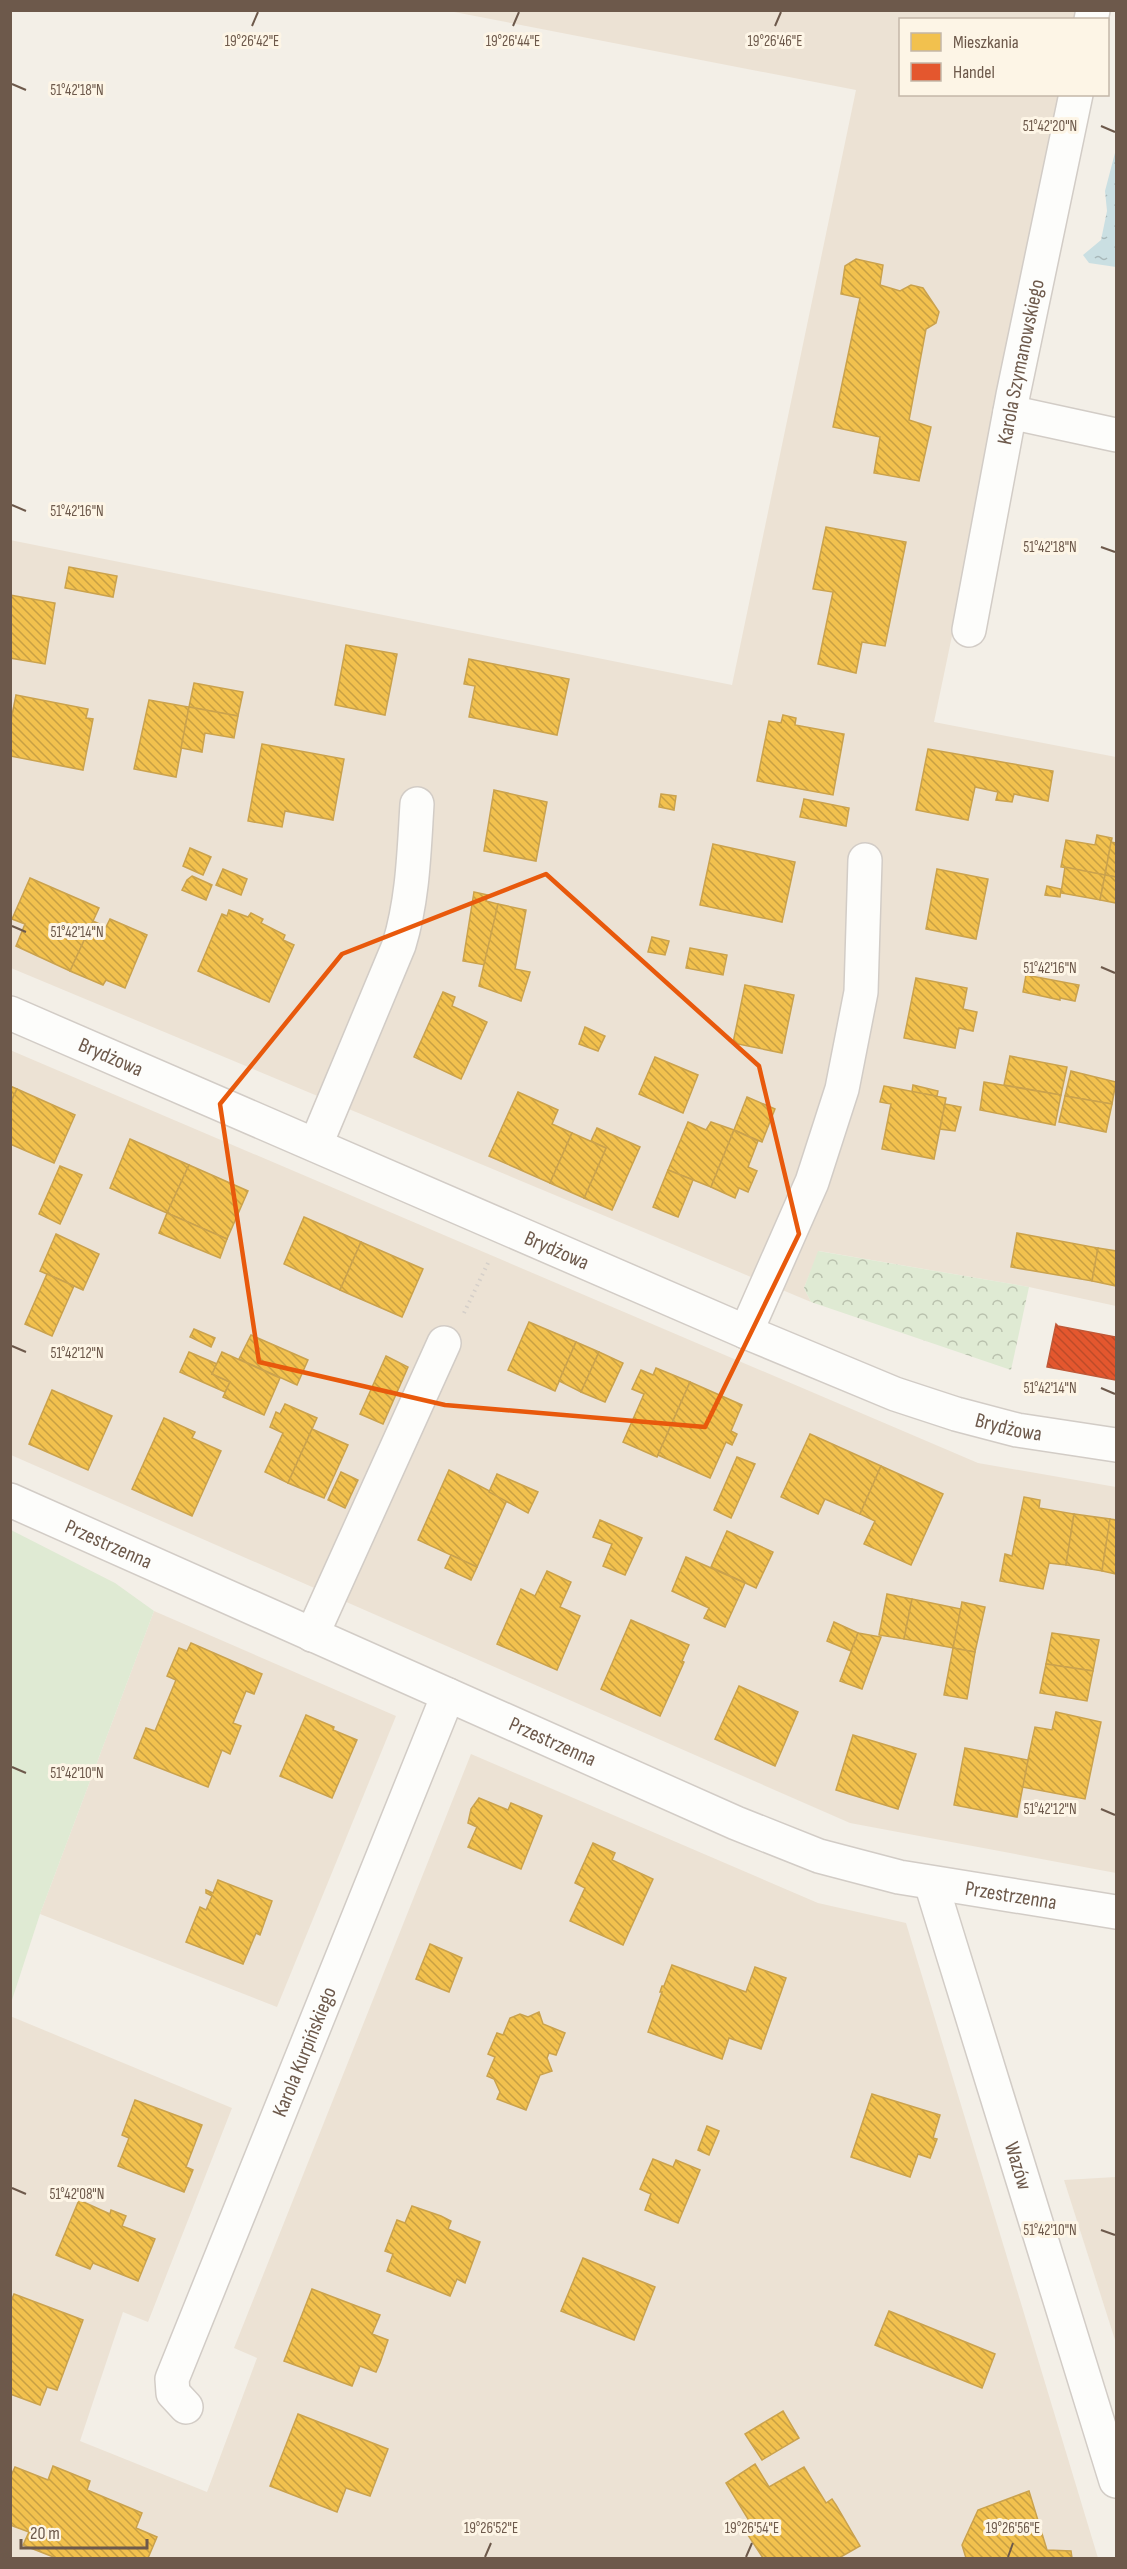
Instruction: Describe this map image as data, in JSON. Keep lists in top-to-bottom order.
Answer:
{
  "streets": {
    "street": [
      "Karola Szymanowskiego",
      "Brydżowa",
      "Przestrzenna",
      "Karola Kurpińskiego",
      "Wazów"
    ]
  },
  "crossings": [
    ["Przestrzenna", "Karola Kurpińskiego"],
    ["Przestrzenna", "Wazów"]
  ],
  "legend": ["Mieszkania", "Handel"],
  "scale_bar": "20 m",
  "coordinates": [
    "19°26'42\"E",
    "19°26'44\"E",
    "19°26'46\"E",
    "51°42'18\"N",
    "51°42'20\"N",
    "51°42'16\"N",
    "51°42'14\"N",
    "51°42'12\"N",
    "51°42'10\"N",
    "51°42'08\"N",
    "19°26'52\"E",
    "19°26'54\"E",
    "19°26'56\"E"
  ]
}
